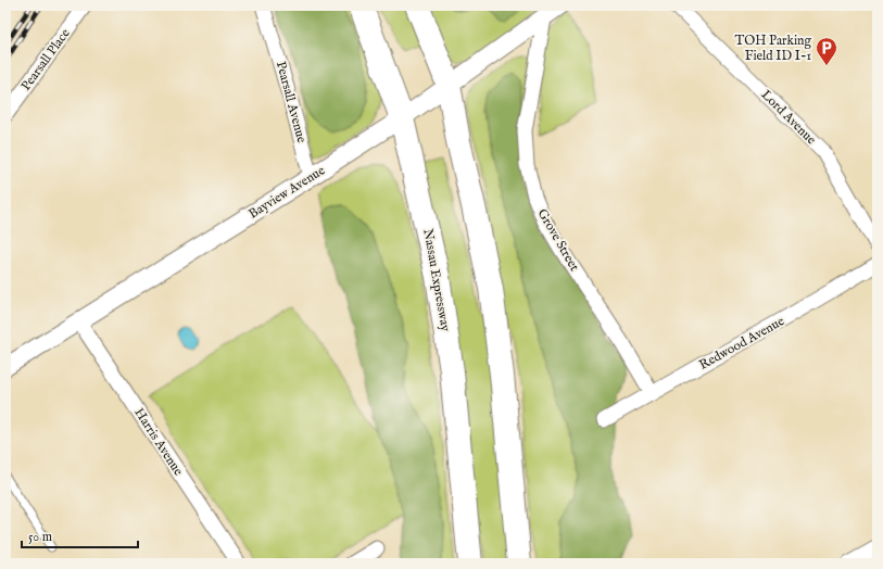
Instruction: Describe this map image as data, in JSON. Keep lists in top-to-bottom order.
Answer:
{
  "streets": {
    "highway": ["Nassau Expressway"],
    "street": [
      "Pearsall Place",
      "Pearsall Avenue",
      "Lord Avenue",
      "Bayview Avenue",
      "Grove Street",
      "Redwood Avenue",
      "Harris Avenue"
    ]
  },
  "crossings": [
    ["Pearsall Avenue", "Bayview Avenue"],
    ["Bayview Avenue", "Grove Street"],
    ["Bayview Avenue", "Nassau Expressway"],
    ["Bayview Avenue", "Harris Avenue"],
    ["Grove Street", "Redwood Avenue"]
  ],
  "places": {
    "parking": ["TOH Parking Field ID I-1"]
  },
  "scale_bar": "50 m"
}
